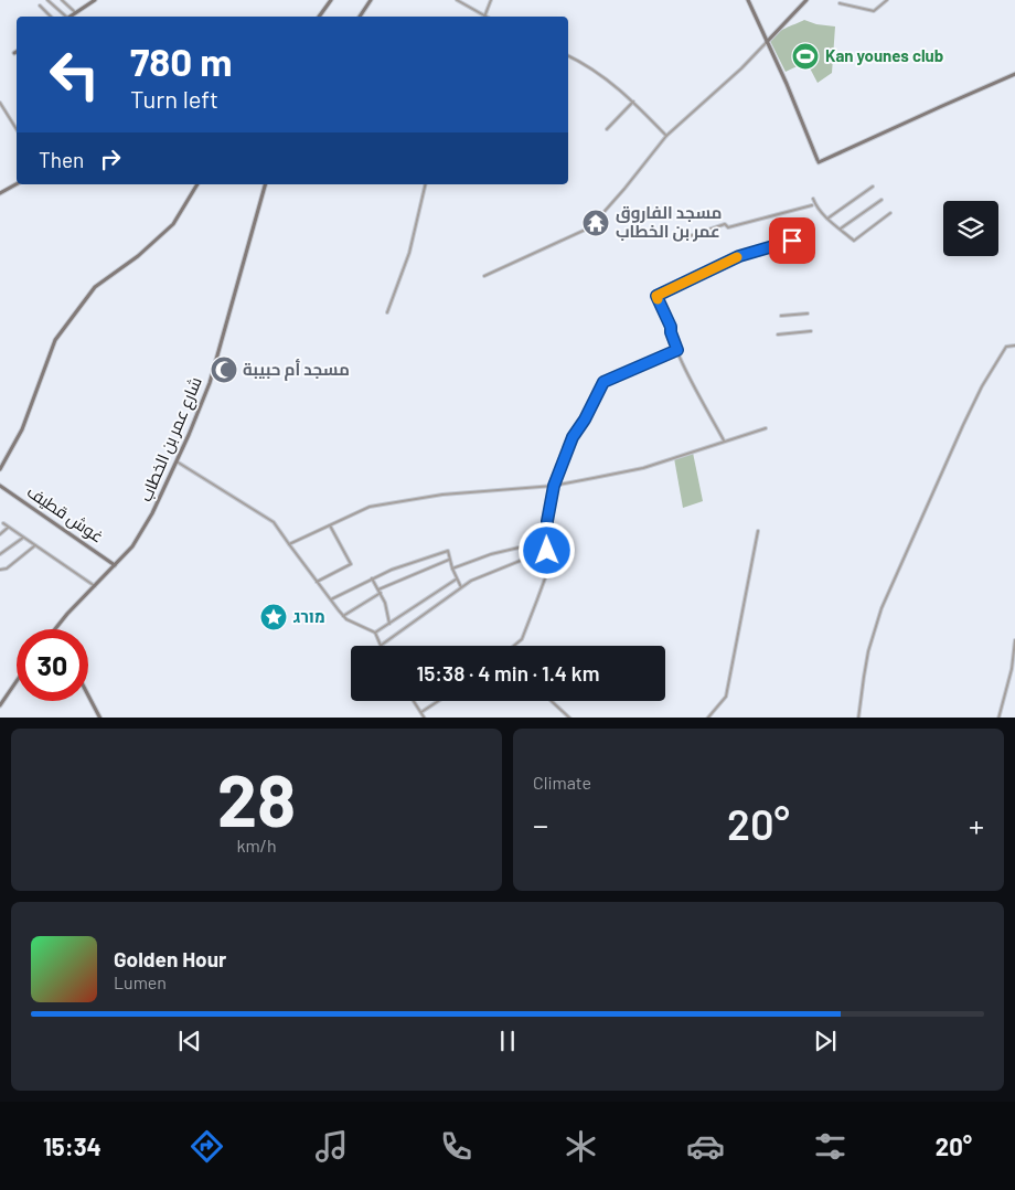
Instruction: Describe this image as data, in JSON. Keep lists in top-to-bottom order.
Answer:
{
  "streets": {
    "street": ["شارع عمر بن الخطاب", "غوش قطيف"]
  },
  "crossings": [
    ["شارع عمر بن الخطاب", "غوش قطيف"]
  ],
  "places": {
    "sports": ["Kan younes club"],
    "temple": ["مسجد الفاروق عمر بن الخطاب"],
    "mosque": ["مسجد أم حبيبة"],
    "place": ["מורג"]
  },
  "page": {
    "turn": ["780 m", "Turn left"],
    "then": "Then",
    "limit": "30",
    "trip": "15:38 · 4 min · 1.4 km",
    "tile": [
      ["28", "km/h"],
      "Climate"
    ],
    "heat": ["−", "20°", "+"],
    "song": ["Golden Hour", "Lumen"],
    "tabs": ["15:34", "20°"]
  }
}
